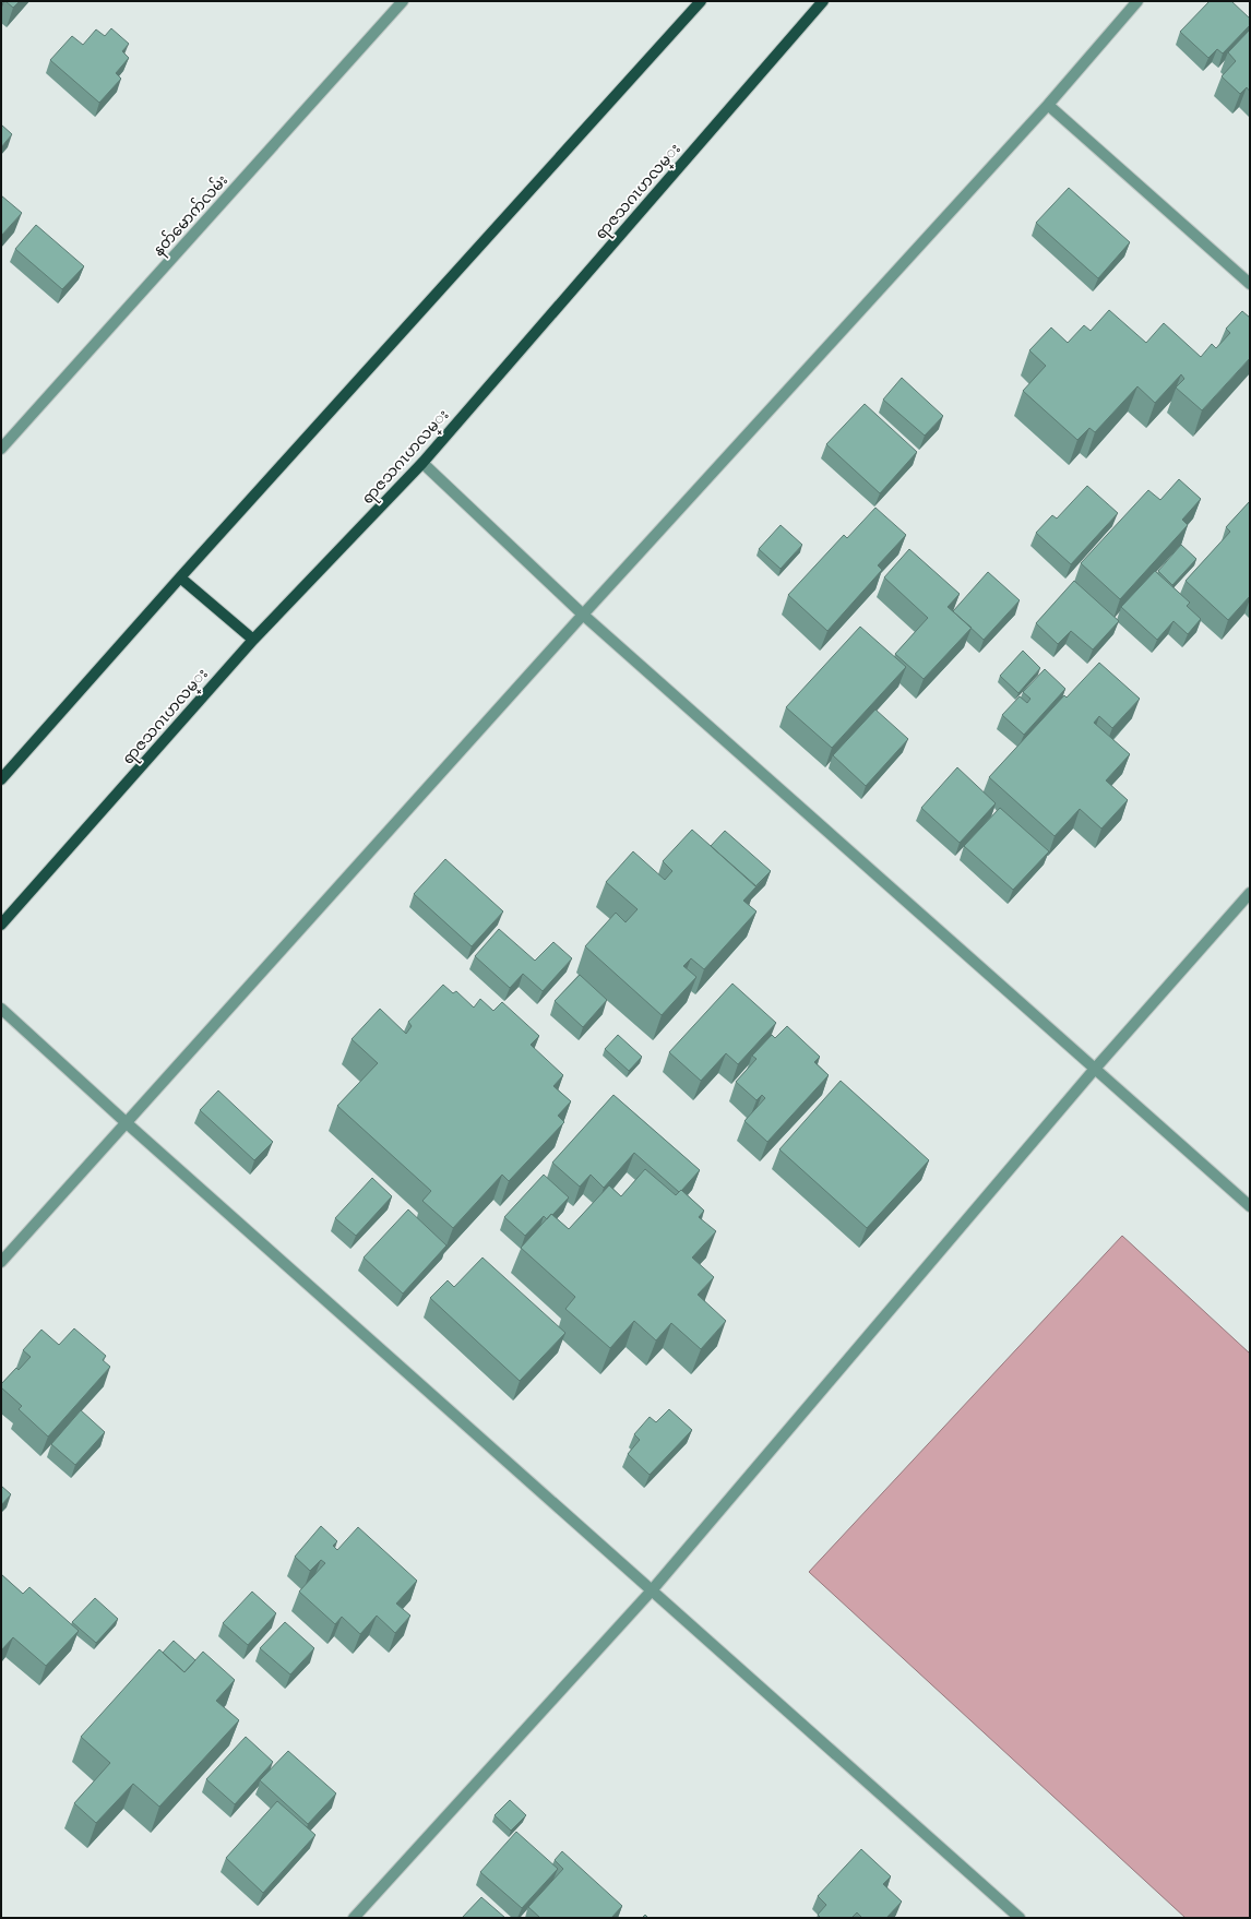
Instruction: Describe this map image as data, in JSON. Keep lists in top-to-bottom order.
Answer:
{
  "streets": {
    "main road": ["ရာဇသဂၤဟလမ္း"],
    "street": ["နတ်မောက်လမ်း"]
  }
}
